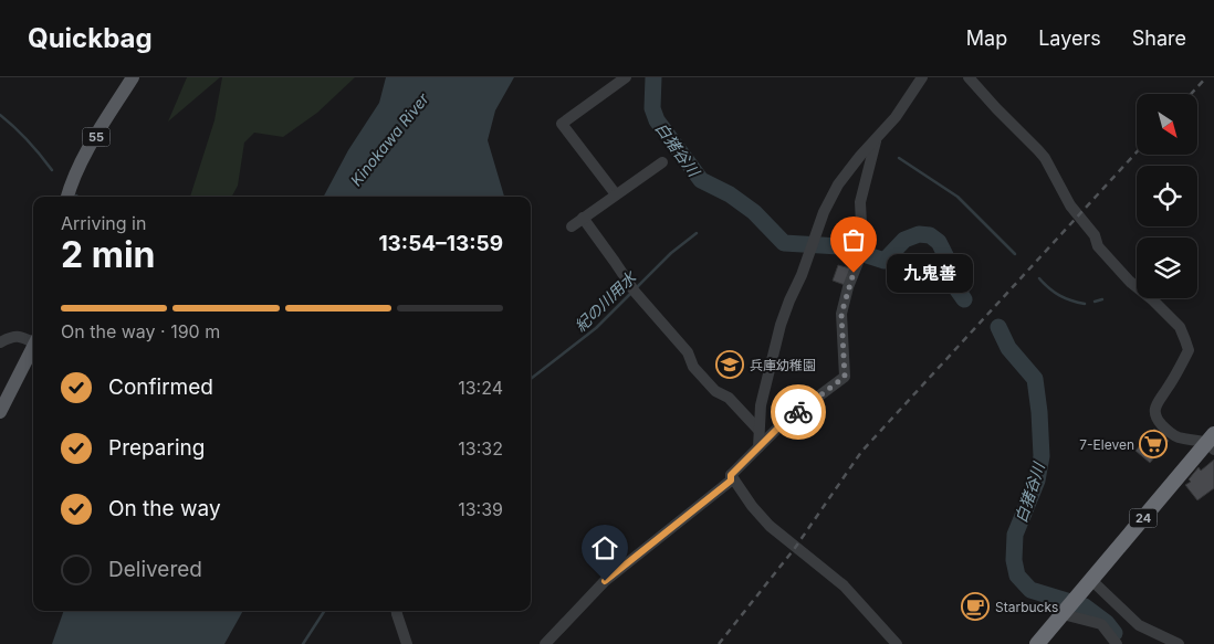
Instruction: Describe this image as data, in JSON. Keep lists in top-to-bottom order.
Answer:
{
  "streets": {
    "highway": ["24"],
    "main road": ["55"]
  },
  "water": ["Kinokawa River", "白猪谷川", "紀の川用水"],
  "places": {
    "other": ["九鬼善"],
    "school or university": ["兵庫幼稚園"],
    "supermarket": ["7-Eleven"],
    "cafe": ["Starbucks"]
  },
  "north": "bottom right",
  "page": {
    "header": "Quickbag",
    "nav": ["Map", "Layers", "Share"],
    "heading": ["2 min", "Arriving in", "13:54–13:59"],
    "bubble": "九鬼善",
    "bar": "On the way · 190 m",
    "list": [
      ["Confirmed", "13:24"],
      ["Preparing", "13:32"],
      ["On the way", "13:39"],
      "Delivered"
    ]
  }
}
